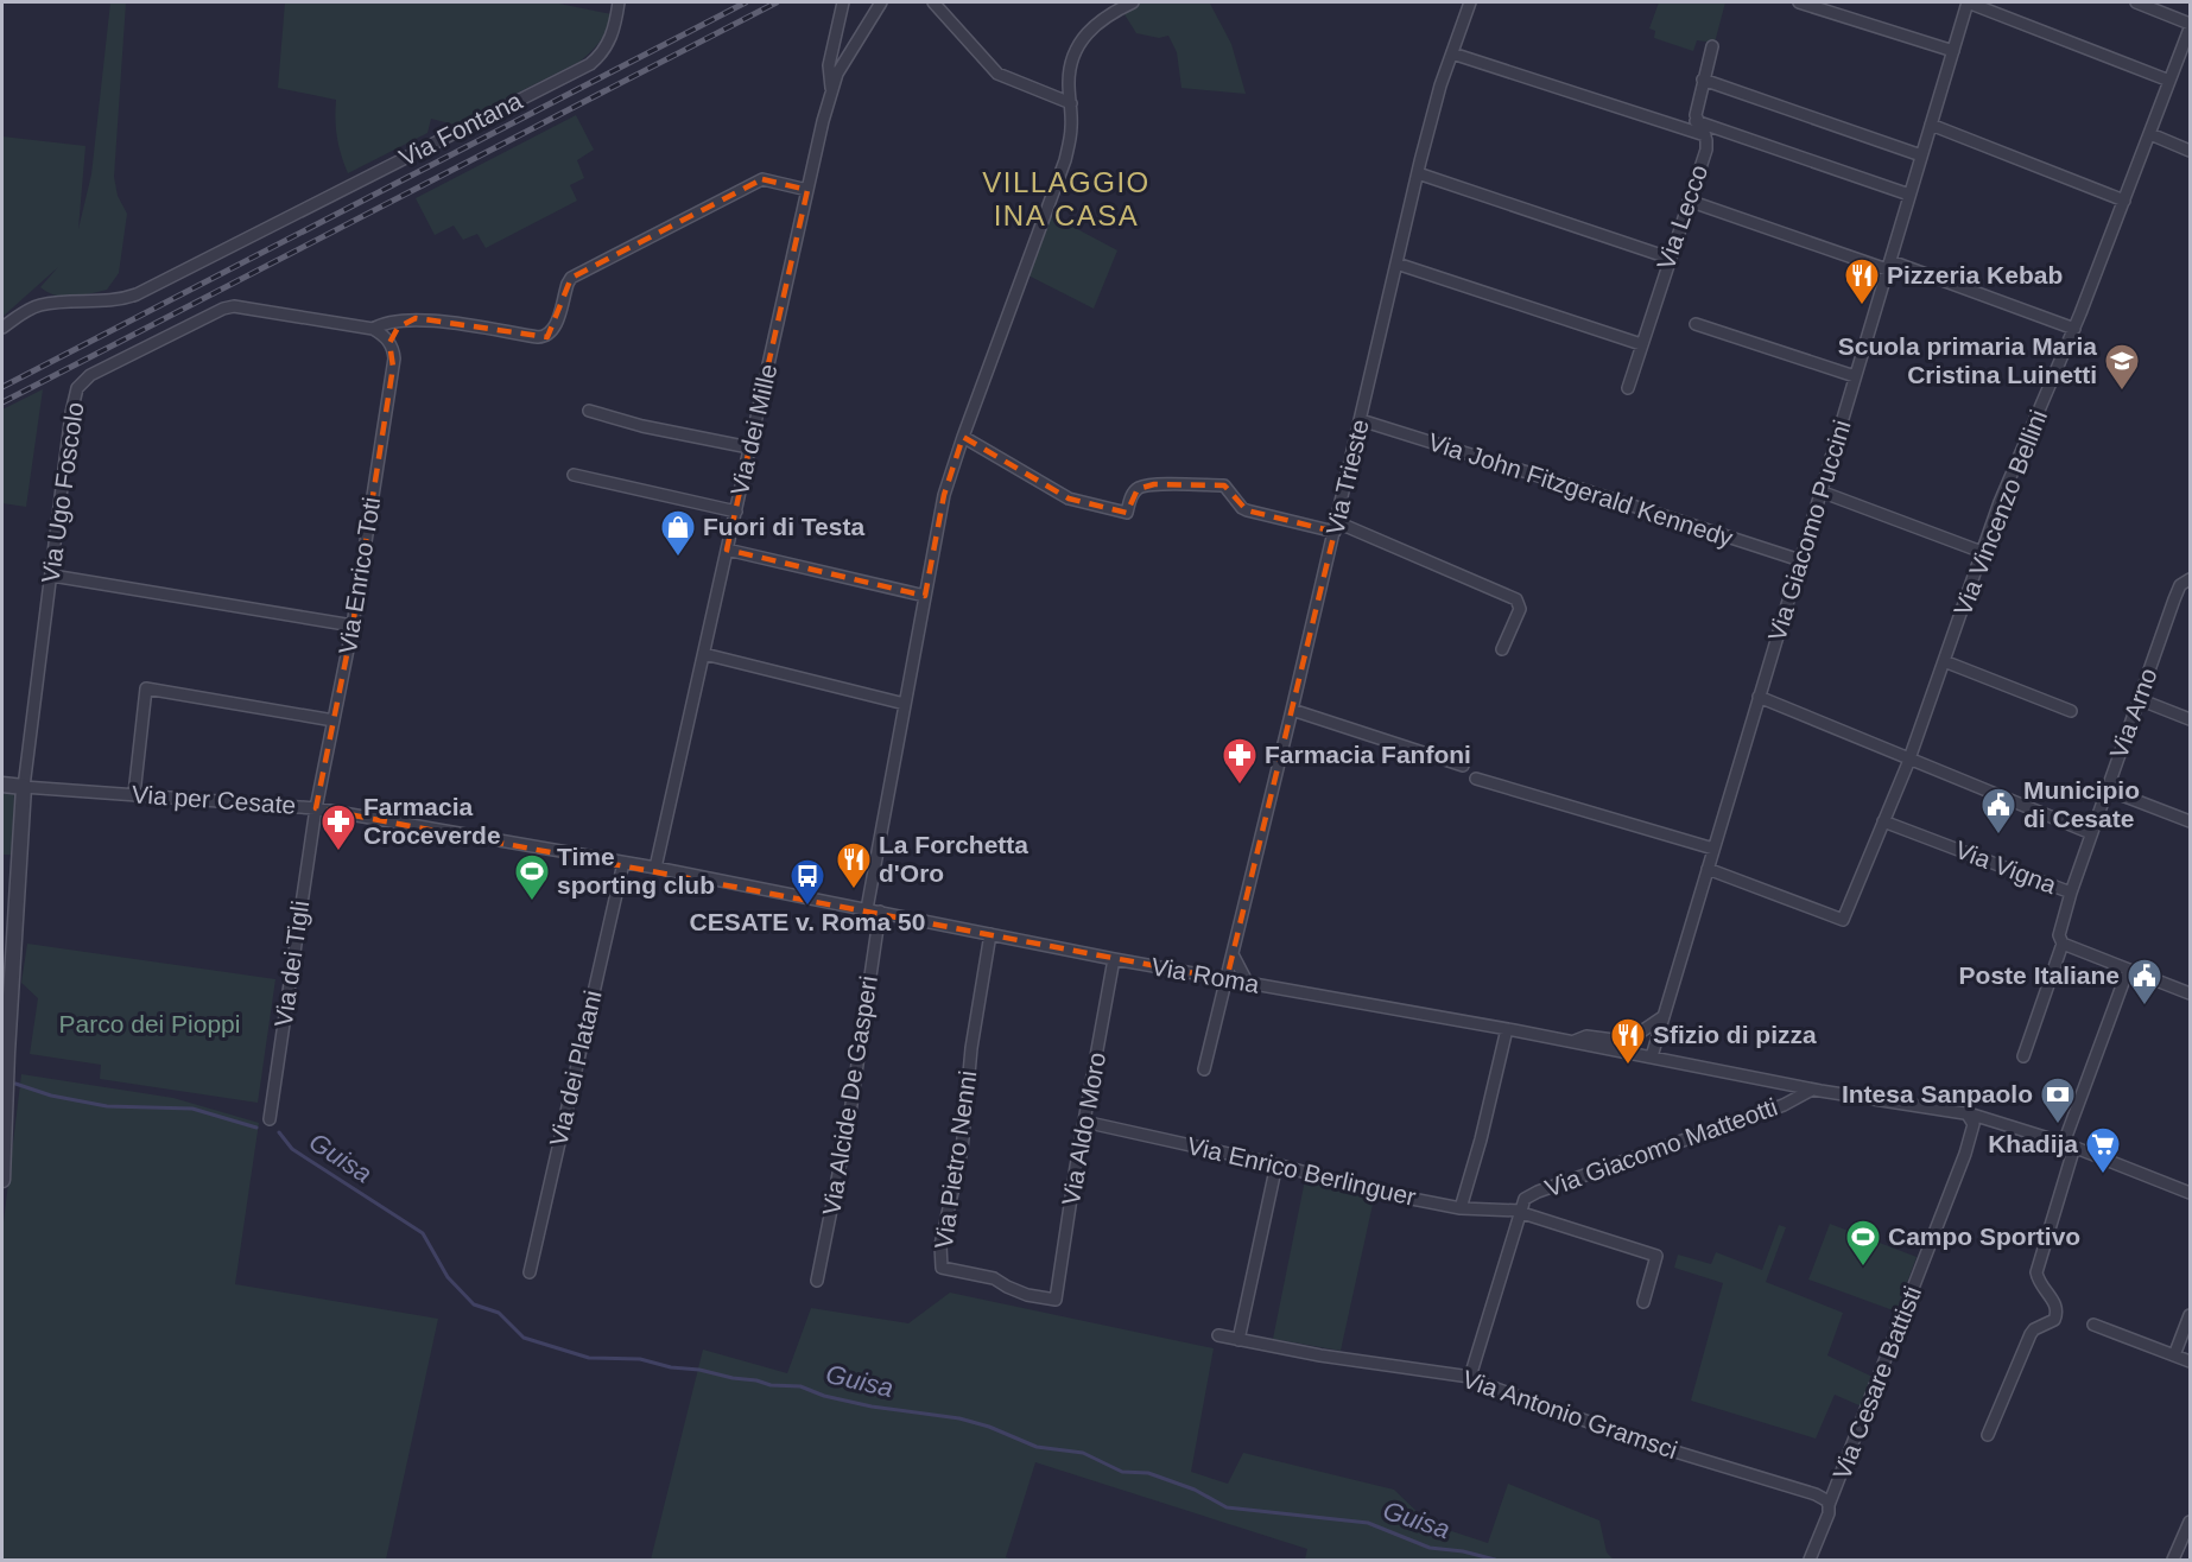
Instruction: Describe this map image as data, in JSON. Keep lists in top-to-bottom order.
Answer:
{
  "streets": {
    "street": [
      "Via Fontana",
      "Via Lecco",
      "Via dei Mille",
      "Via Trieste",
      "Via John Fitzgerald Kennedy",
      "Via Ugo Foscolo",
      "Via Vincenzo Bellini",
      "Via Giacomo Puccini",
      "Via Enrico Toti",
      "Via Arno",
      "Via per Cesate",
      "Via Vigna",
      "Via dei Tigli",
      "Via Roma",
      "Via dei Platani",
      "Via Alcide De Gasperi",
      "Via Aldo Moro",
      "Via Giacomo Matteotti",
      "Via Pietro Nenni",
      "Via Enrico Berlinguer",
      "Via Cesare Battisti",
      "Via Antonio Gramsci"
    ]
  },
  "crossings": [
    ["Via dei Mille", "Via Ugo Foscolo"],
    ["Via dei Mille", "Via per Cesate"],
    ["Via Trieste", "Via John Fitzgerald Kennedy"],
    ["Via Trieste", "Via Roma"],
    ["Via John Fitzgerald Kennedy", "Via Giacomo Puccini"],
    ["Via Ugo Foscolo", "Via per Cesate"],
    ["Via Vincenzo Bellini", "Via Giacomo Puccini"],
    ["Via Vincenzo Bellini", "Via Vigna"],
    ["Via Giacomo Puccini", "Via Roma"],
    ["Via Enrico Toti", "Via per Cesate"],
    ["Via Enrico Toti", "Via dei Tigli"],
    ["Via Arno", "Via Vigna"],
    ["Via per Cesate", "Via dei Tigli"],
    ["Via per Cesate", "Via Roma"],
    ["Via per Cesate", "Via dei Platani"],
    ["Via Roma", "Via Alcide De Gasperi"],
    ["Via Roma", "Via Aldo Moro"],
    ["Via Roma", "Via Giacomo Matteotti"],
    ["Via Roma", "Via Pietro Nenni"],
    ["Via Roma", "Via Cesare Battisti"],
    ["Via Aldo Moro", "Via Pietro Nenni"],
    ["Via Aldo Moro", "Via Enrico Berlinguer"],
    ["Via Giacomo Matteotti", "Via Enrico Berlinguer"],
    ["Via Giacomo Matteotti", "Via Antonio Gramsci"],
    ["Via Cesare Battisti", "Via Antonio Gramsci"]
  ],
  "districts": ["VILLAGGIO INA CASA"],
  "water": ["Guisa"],
  "parks": ["Parco dei Pioppi"],
  "places": {
    "restaurant": ["Pizzeria Kebab", "La Forchetta d'Oro", "Sfizio di pizza"],
    "school or university": ["Scuola primaria Maria Cristina Luinetti"],
    "shop": ["Fuori di Testa"],
    "pharmacy": ["Farmacia Fanfoni", "Farmacia Croceverde"],
    "public building": ["Municipio di Cesate", "Poste Italiane"],
    "sports": ["Time sporting club", "Campo Sportivo"],
    "bus stop": ["CESATE v. Roma 50"],
    "bank": ["Intesa Sanpaolo"],
    "supermarket": ["Khadija"]
  }
}
